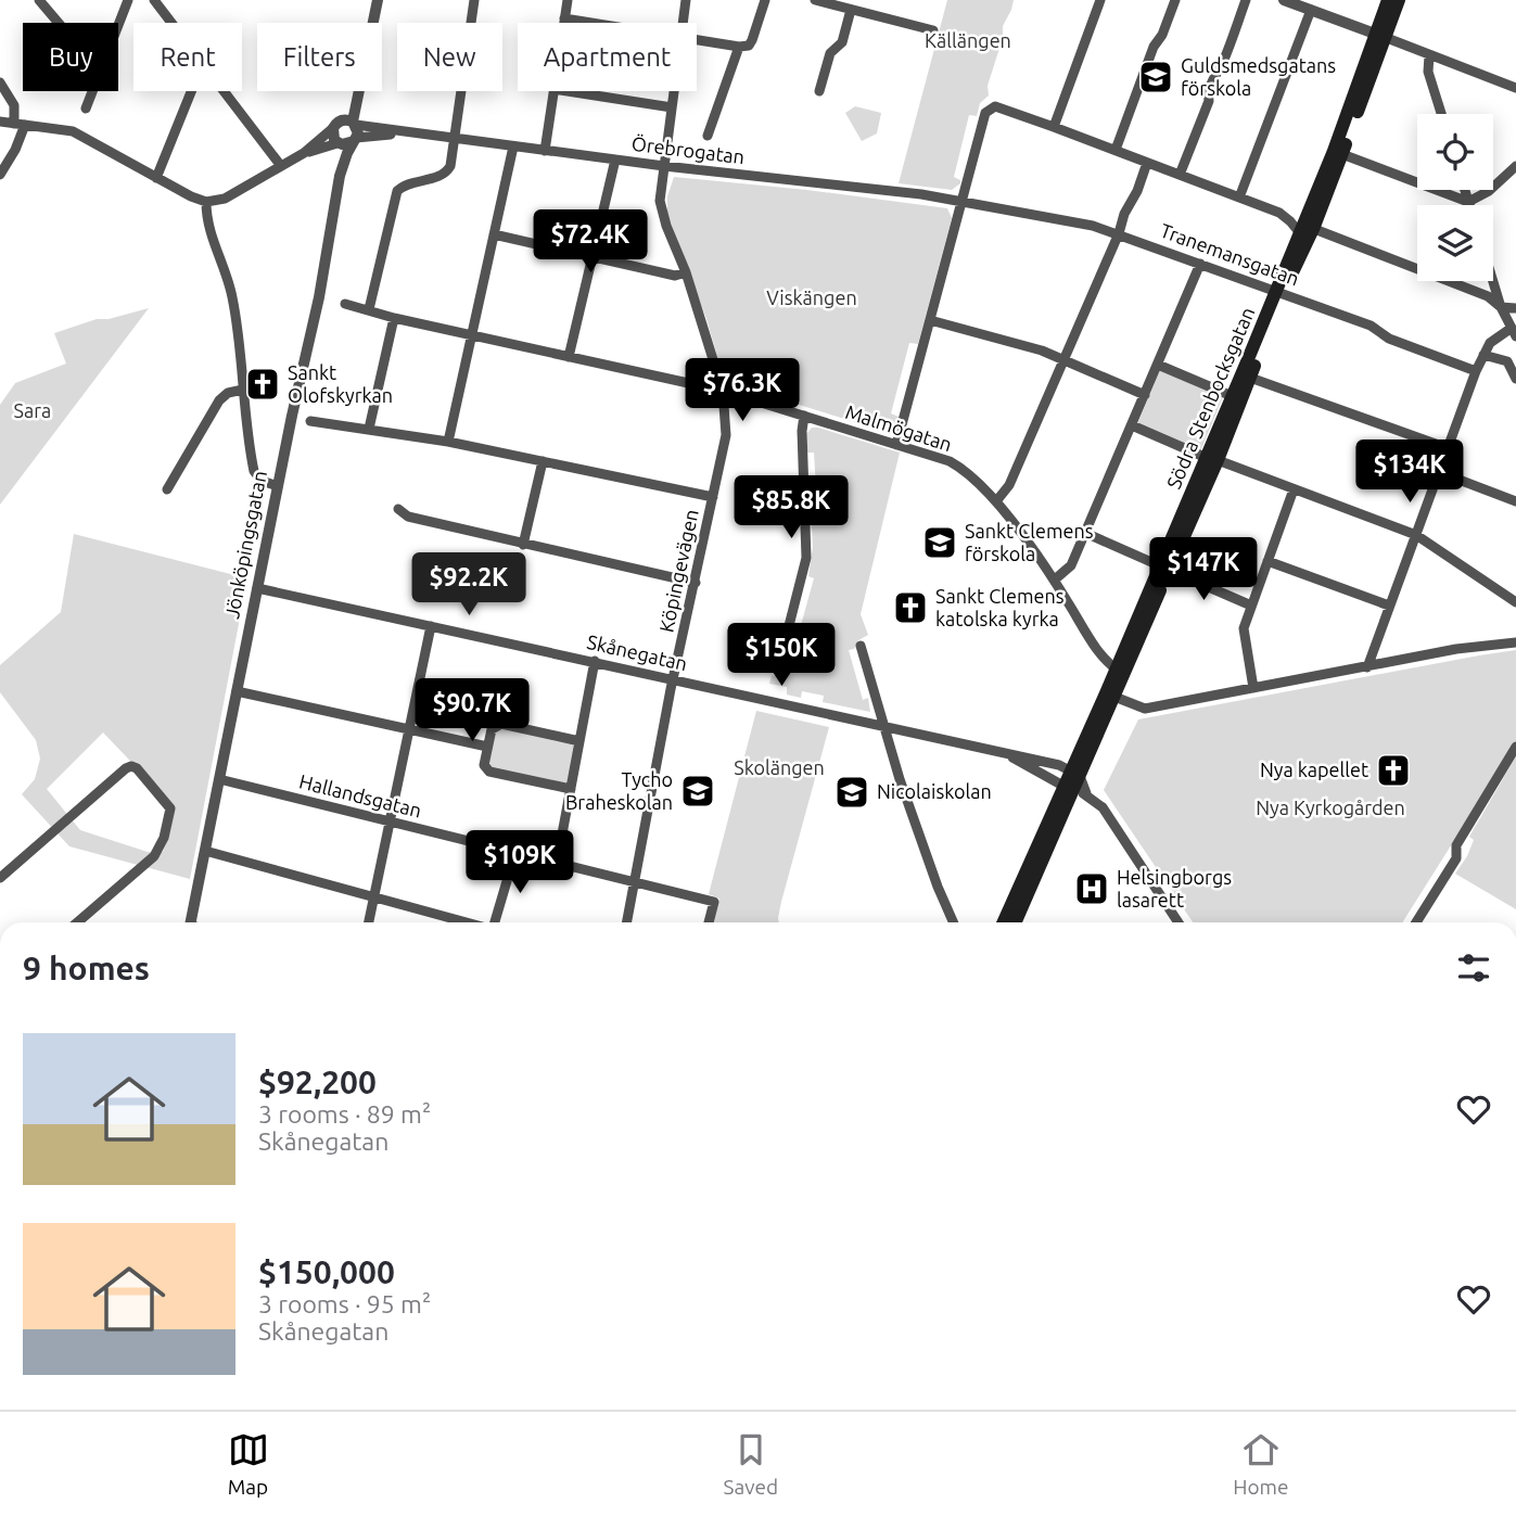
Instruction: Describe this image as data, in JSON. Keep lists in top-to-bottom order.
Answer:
{
  "streets": {
    "main road": ["Södra Stenbocksgatan"],
    "street": [
      "Örebrogatan",
      "Tranemansgatan",
      "Malmögatan",
      "Jönköpingsgatan",
      "Köpingevägen",
      "Skånegatan",
      "Hallandsgatan"
    ]
  },
  "crossings": [
    ["Örebrogatan", "Tranemansgatan"],
    ["Örebrogatan", "Jönköpingsgatan"],
    ["Örebrogatan", "Köpingevägen"],
    ["Tranemansgatan", "Södra Stenbocksgatan"],
    ["Södra Stenbocksgatan", "Malmögatan"],
    ["Södra Stenbocksgatan", "Skånegatan"],
    ["Malmögatan", "Köpingevägen"],
    ["Jönköpingsgatan", "Skånegatan"],
    ["Jönköpingsgatan", "Hallandsgatan"],
    ["Köpingevägen", "Skånegatan"],
    ["Köpingevägen", "Hallandsgatan"]
  ],
  "parks": [
    "Källängen",
    "Viskängen",
    "Sara",
    "Skolängen",
    "Nya Kyrkogården"
  ],
  "places": {
    "school or university": [
      "Guldsmedsgatans förskola",
      "Sankt Clemens förskola",
      "Tycho Braheskolan",
      "Nicolaiskolan"
    ],
    "church": ["Sankt Olofskyrkan", "Sankt Clemens katolska kyrka", "Nya kapellet"],
    "hospital": ["Helsingborgs lasarett"]
  },
  "page": {
    "chip": [
      "Buy",
      "Rent",
      "Filters",
      "New",
      "Apartment"
    ],
    "price": [
      "$72.4K",
      "$76.3K",
      "$134K",
      "$85.8K",
      "$147K",
      "$92.2K",
      "$150K",
      "$90.7K",
      "$109K"
    ],
    "heading": "9 homes",
    "list": [
      {
        "name": "$92,200",
        "note": "3 rooms · 89 m² · Skånegatan"
      },
      {
        "name": "$150,000",
        "note": "3 rooms · 95 m² · Skånegatan"
      }
    ],
    "tabs": ["Map", "Saved", "Home"]
  }
}
